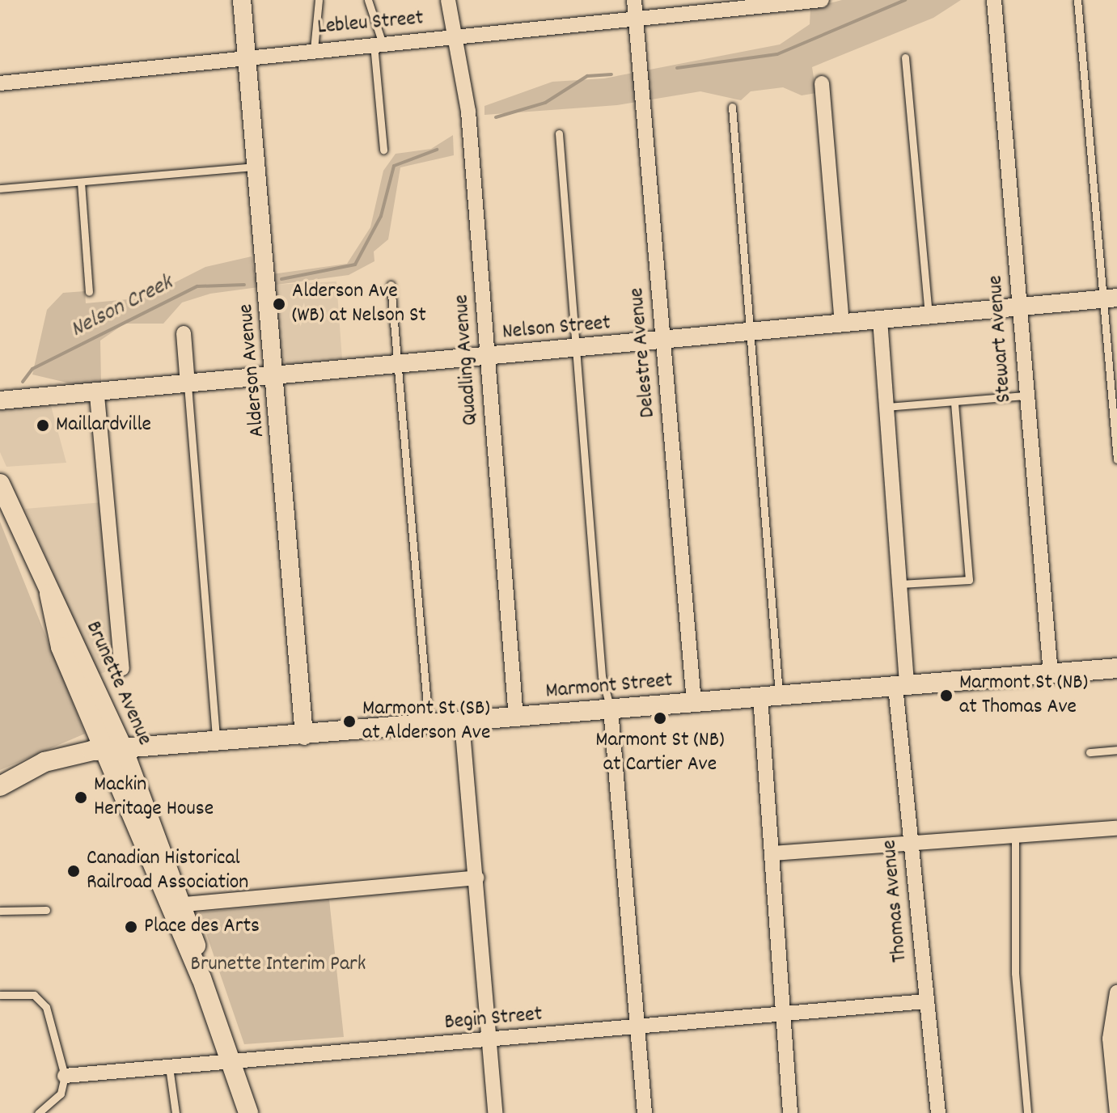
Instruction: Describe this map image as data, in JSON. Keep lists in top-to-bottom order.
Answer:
{
  "streets": {
    "main road": ["Brunette Avenue", "Marmont Street"],
    "street": [
      "Lebleu Street",
      "Nelson Street",
      "Stewart Avenue",
      "Delestre Avenue",
      "Quadling Avenue",
      "Alderson Avenue",
      "Thomas Avenue",
      "Begin Street"
    ]
  },
  "crossings": [
    ["Lebleu Street", "Delestre Avenue"],
    ["Lebleu Street", "Quadling Avenue"],
    ["Lebleu Street", "Alderson Avenue"],
    ["Nelson Street", "Stewart Avenue"],
    ["Nelson Street", "Delestre Avenue"],
    ["Nelson Street", "Quadling Avenue"],
    ["Nelson Street", "Alderson Avenue"],
    ["Nelson Street", "Thomas Avenue"],
    ["Stewart Avenue", "Marmont Street"],
    ["Delestre Avenue", "Marmont Street"],
    ["Quadling Avenue", "Marmont Street"],
    ["Alderson Avenue", "Marmont Street"],
    ["Brunette Avenue", "Marmont Street"],
    ["Brunette Avenue", "Begin Street"],
    ["Marmont Street", "Thomas Avenue"],
    ["Thomas Avenue", "Begin Street"]
  ],
  "water": ["Nelson Creek"],
  "parks": ["Brunette Interim Park"],
  "places": [
    "Alderson Ave (WB) at Nelson St",
    "Maillardville",
    "Marmont St (NB) at Thomas Ave",
    "Marmont St (NB) at Cartier Ave",
    "Marmont St (SB) at Alderson Ave",
    "Mackin Heritage House",
    "Canadian Historical Railroad Association",
    "Place des Arts"
  ]
}
